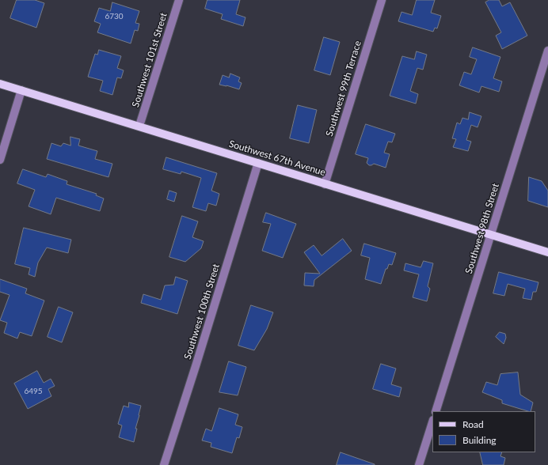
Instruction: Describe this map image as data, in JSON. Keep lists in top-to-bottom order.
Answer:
{
  "streets": {
    "main road": ["Southwest 67th Avenue"],
    "street": [
      "Southwest 101st Street",
      "Southwest 99th Terrace",
      "Southwest 98th Street",
      "Southwest 100th Street"
    ]
  },
  "crossings": [
    ["Southwest 101st Street", "Southwest 67th Avenue"],
    ["Southwest 99th Terrace", "Southwest 67th Avenue"],
    ["Southwest 67th Avenue", "Southwest 98th Street"],
    ["Southwest 67th Avenue", "Southwest 100th Street"]
  ],
  "house_numbers": ["6730", "6495"],
  "legend": ["Road", "Building"]
}
